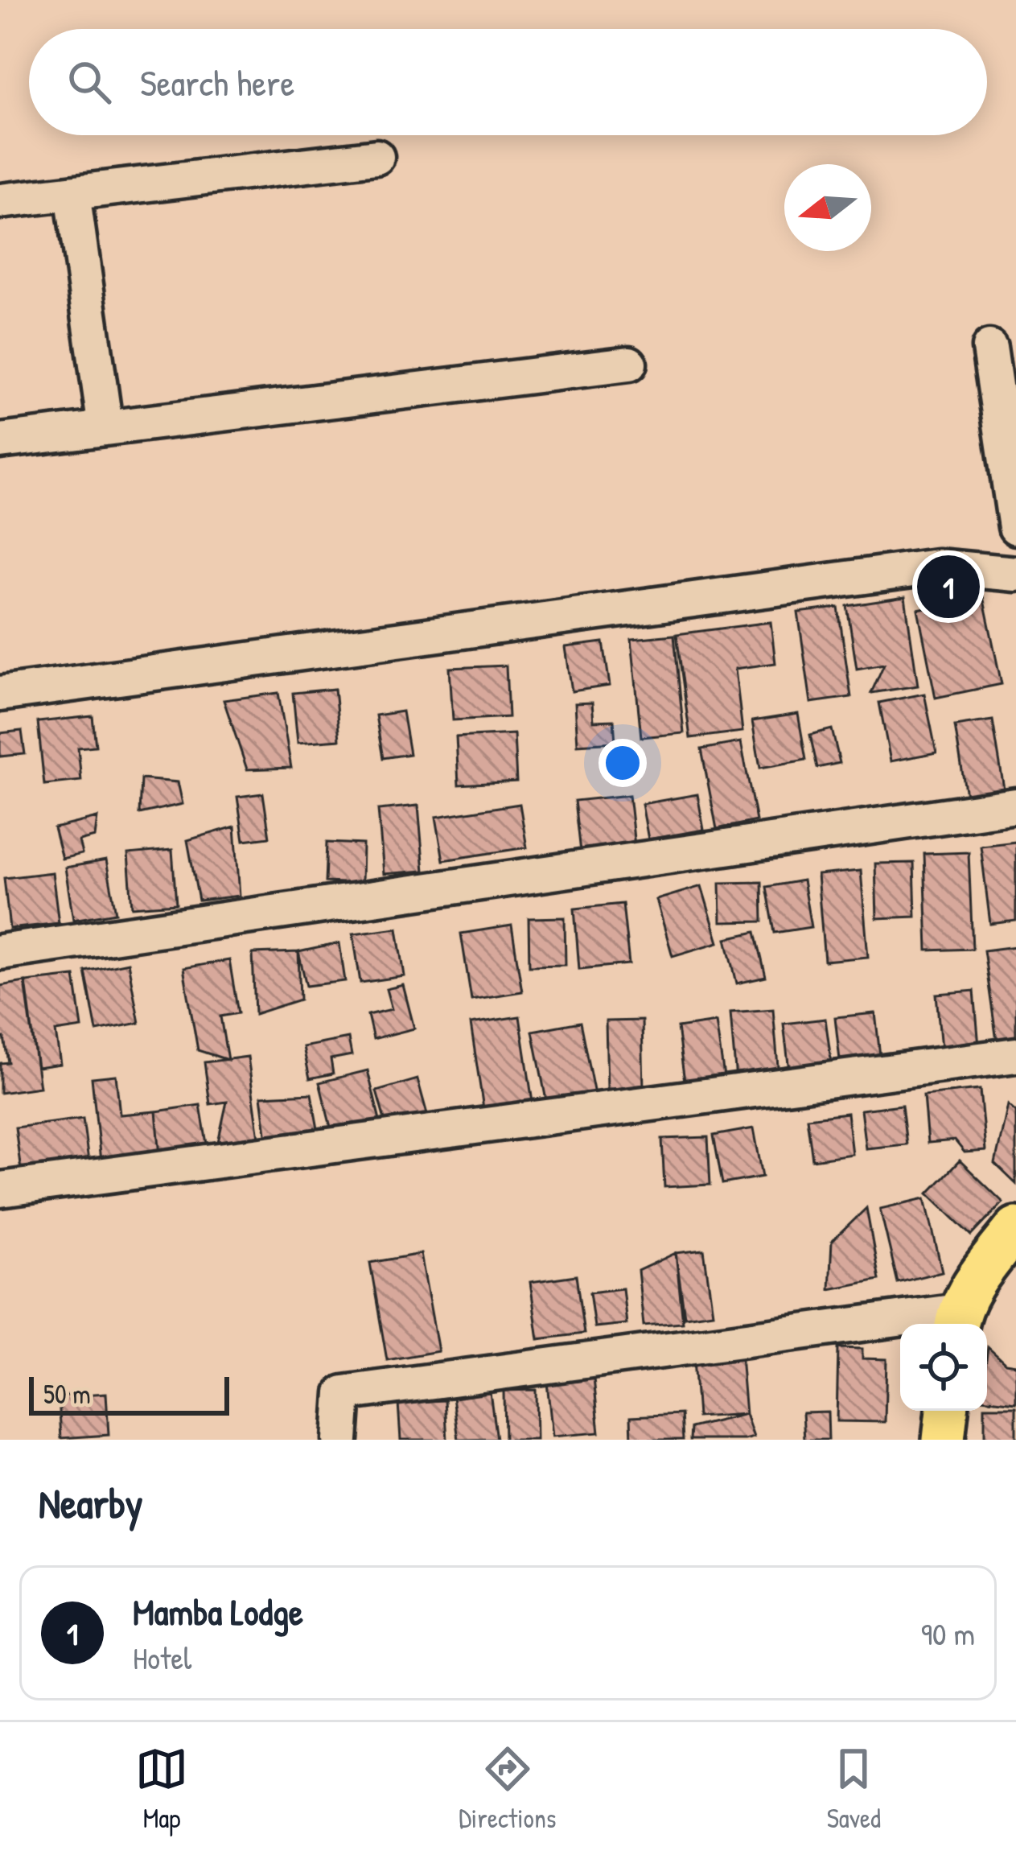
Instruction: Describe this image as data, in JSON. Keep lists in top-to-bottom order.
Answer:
{
  "scale_bar": "50 m",
  "north": "left",
  "page": {
    "search": "Search here",
    "pins": "1",
    "scale": "50 m",
    "heading": "Nearby",
    "list": [
      {
        "mark": "1",
        "name": "Mamba Lodge",
        "note": "Hotel",
        "value": "90 m"
      }
    ],
    "nav": ["Map", "Directions", "Saved"]
  }
}
